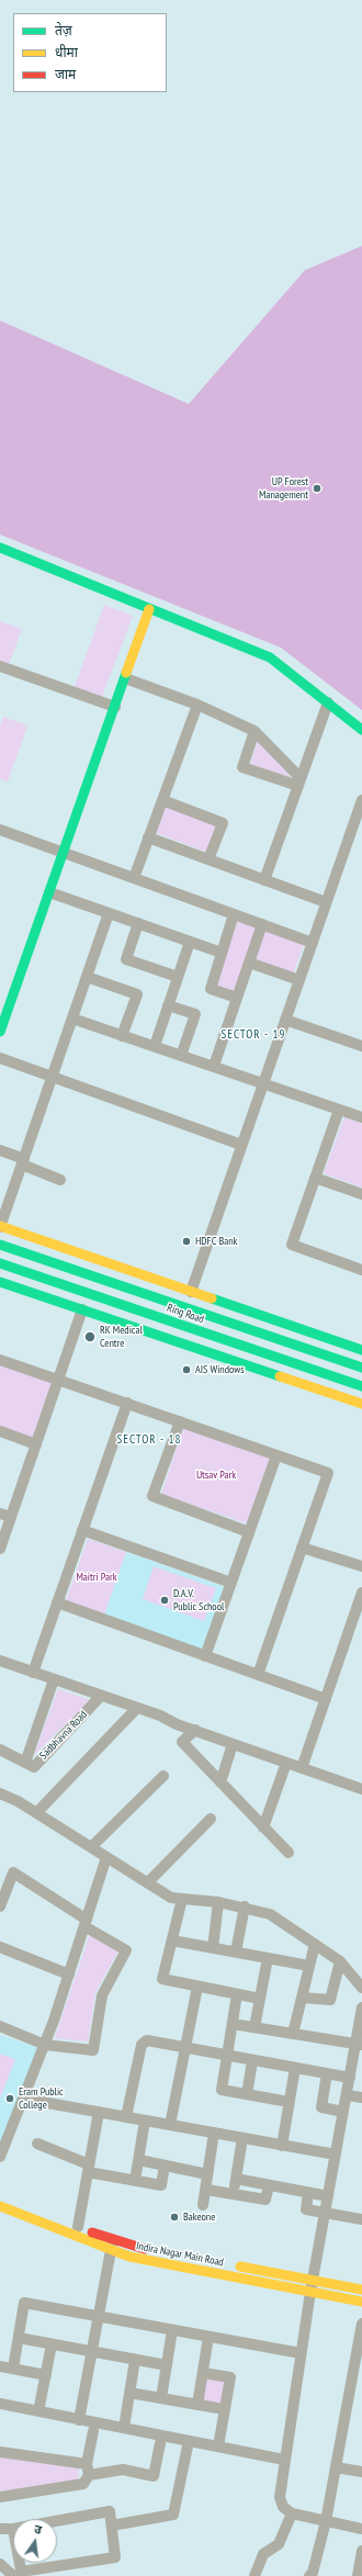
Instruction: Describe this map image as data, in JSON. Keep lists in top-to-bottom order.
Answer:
{
  "streets": {
    "main road": ["Ring Road", "Indira Nagar Main Road"],
    "street": ["Sadbhavna Road"]
  },
  "districts": ["SECTOR - 19", "SECTOR - 18"],
  "parks": ["Utsav Park", "Maitri Park"],
  "places": [
    "UP Forest Management",
    "HDFC Bank",
    "RK Medical Centre",
    "AIS Windows",
    "D.A.V. Public School",
    "Eram Public College",
    "Bakeone"
  ],
  "legend": ["तेज़", "धीमा", "जाम"],
  "north": "top"
}
